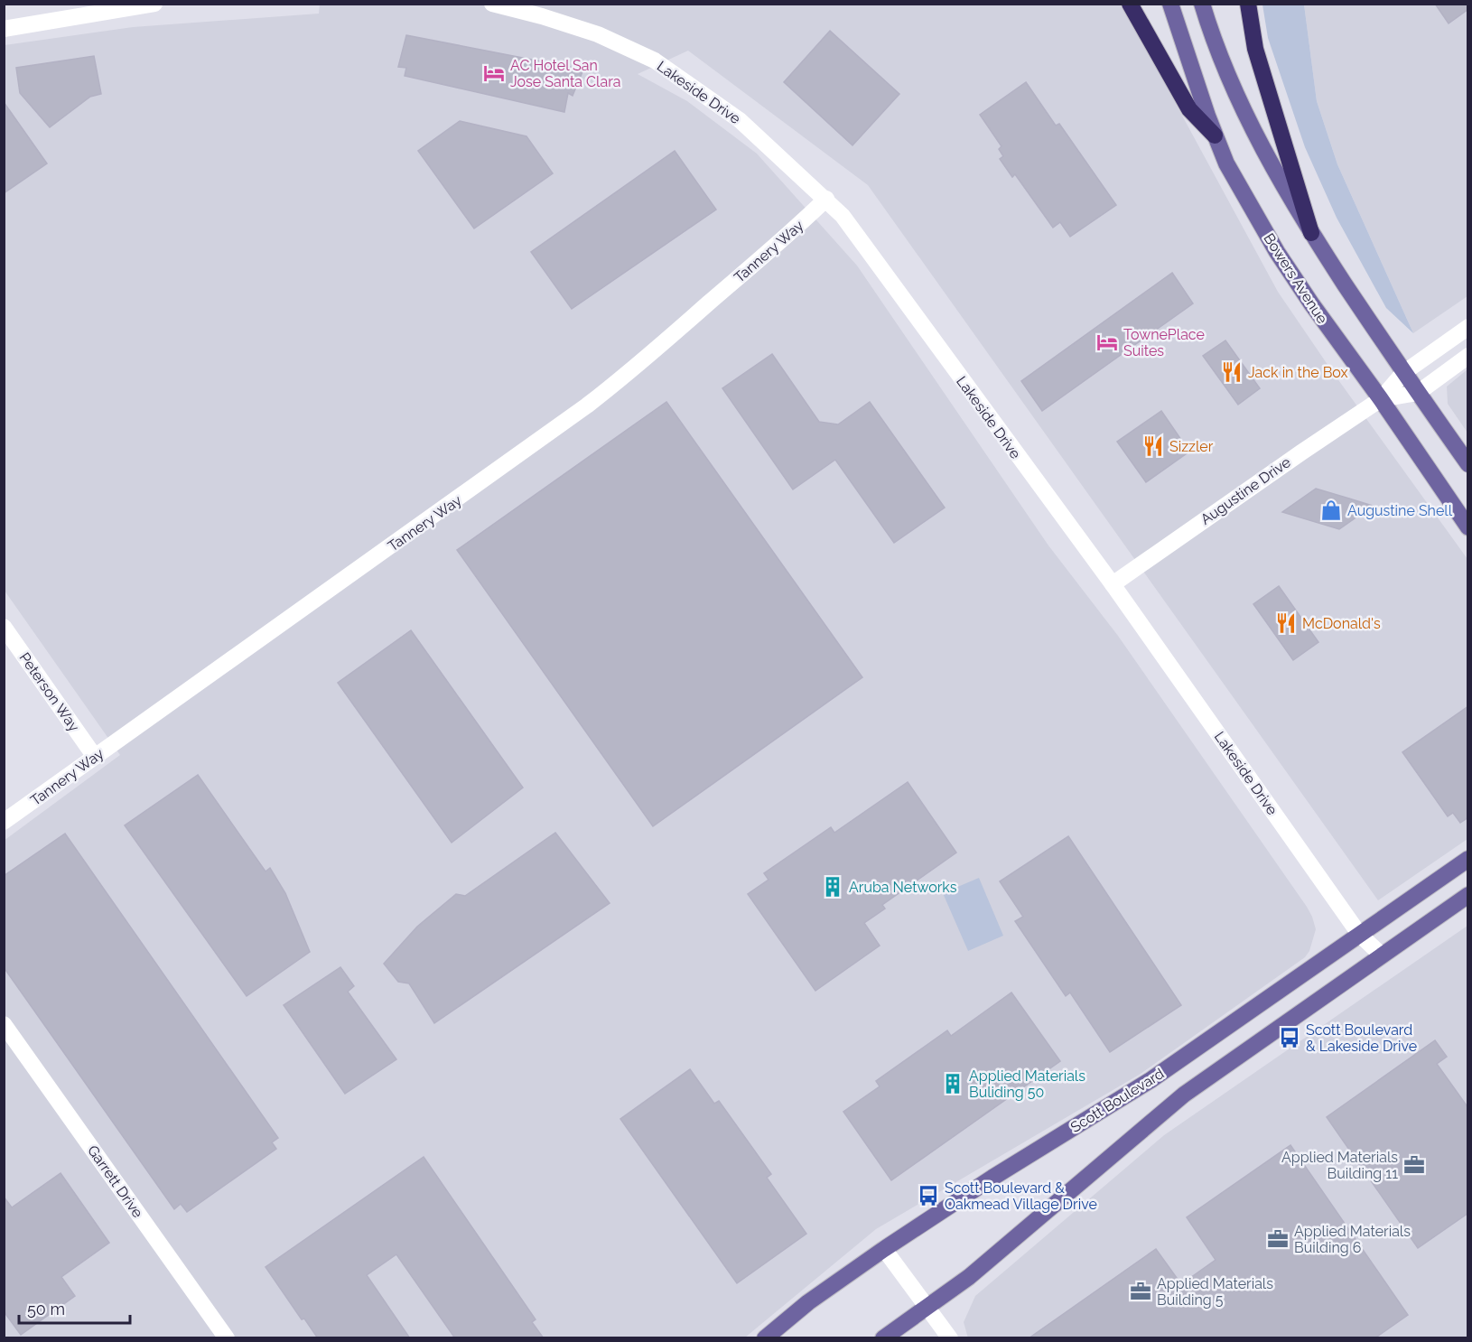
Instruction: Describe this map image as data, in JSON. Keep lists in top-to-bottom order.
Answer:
{
  "streets": {
    "main road": ["Bowers Avenue", "Scott Boulevard"],
    "street": [
      "Lakeside Drive",
      "Tannery Way",
      "Augustine Drive",
      "Peterson Way",
      "Garrett Drive"
    ]
  },
  "crossings": [
    ["Lakeside Drive", "Tannery Way"],
    ["Lakeside Drive", "Augustine Drive"],
    ["Lakeside Drive", "Scott Boulevard"],
    ["Tannery Way", "Peterson Way"],
    ["Bowers Avenue", "Augustine Drive"]
  ],
  "places": {
    "hotel": ["AC Hotel San Jose Santa Clara", "TownePlace Suites"],
    "restaurant": ["Jack in the Box", "Sizzler", "McDonald's"],
    "shop": ["Augustine Shell"],
    "building": ["Aruba Networks", "Applied Materials Buliding 50"],
    "bus stop": ["Scott Boulevard & Lakeside Drive", "Scott Boulevard & Oakmead Village Drive"],
    "office": ["Applied Materials Building 11", "Applied Materials Building 6", "Applied Materials Building 5"]
  },
  "scale_bar": "50 m"
}
